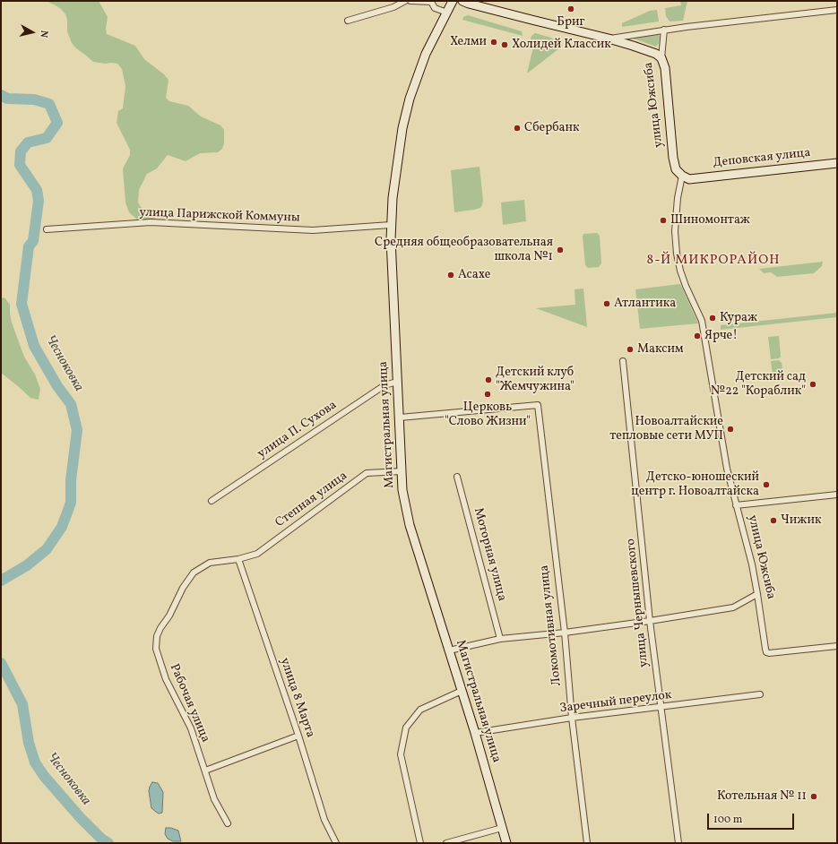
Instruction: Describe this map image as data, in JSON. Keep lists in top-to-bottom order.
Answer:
{
  "streets": {
    "street": [
      "улица Южсиба",
      "Деповская улица",
      "улица Парижской Коммуны",
      "Магистральная улица",
      "улица П. Сухова",
      "Степная улица",
      "Моторная улица",
      "улица Чернышевского",
      "Локомотивная улица",
      "улица 8 Марта",
      "Заречный переулок",
      "Рабочая улица"
    ]
  },
  "crossings": [
    ["улица Южсиба", "Деповская улица"],
    ["улица Парижской Коммуны", "Магистральная улица"],
    ["Магистральная улица", "улица П. Сухова"],
    ["Магистральная улица", "Степная улица"],
    ["Магистральная улица", "Локомотивная улица"],
    ["Магистральная улица", "Заречный переулок"],
    ["Степная улица", "улица 8 Марта"],
    ["Степная улица", "Рабочая улица"],
    ["улица Чернышевского", "Заречный переулок"],
    ["Локомотивная улица", "Заречный переулок"],
    ["улица 8 Марта", "Рабочая улица"]
  ],
  "districts": ["8-Й МИКРОРАЙОН"],
  "water": ["Чесноковка"],
  "places": [
    "Бриг",
    "Хелми",
    "Холидей Классик",
    "Сбербанк",
    "Шиномонтаж",
    "Средняя общеобразовательная школа №1",
    "Асахе",
    "Атлантика",
    "Кураж",
    "Ярче!",
    "Максим",
    "Детский клуб \"Жемчужина\"",
    "Детский сад №22 \"Кораблик\"",
    "Церковь \"Слово Жизни\"",
    "Новоалтайские тепловые сети МУП",
    "Детско-юношеский центр г. Новоалтайска",
    "Чижик",
    "Котельная № 11"
  ],
  "scale_bar": "100 m",
  "north": "right"
}
